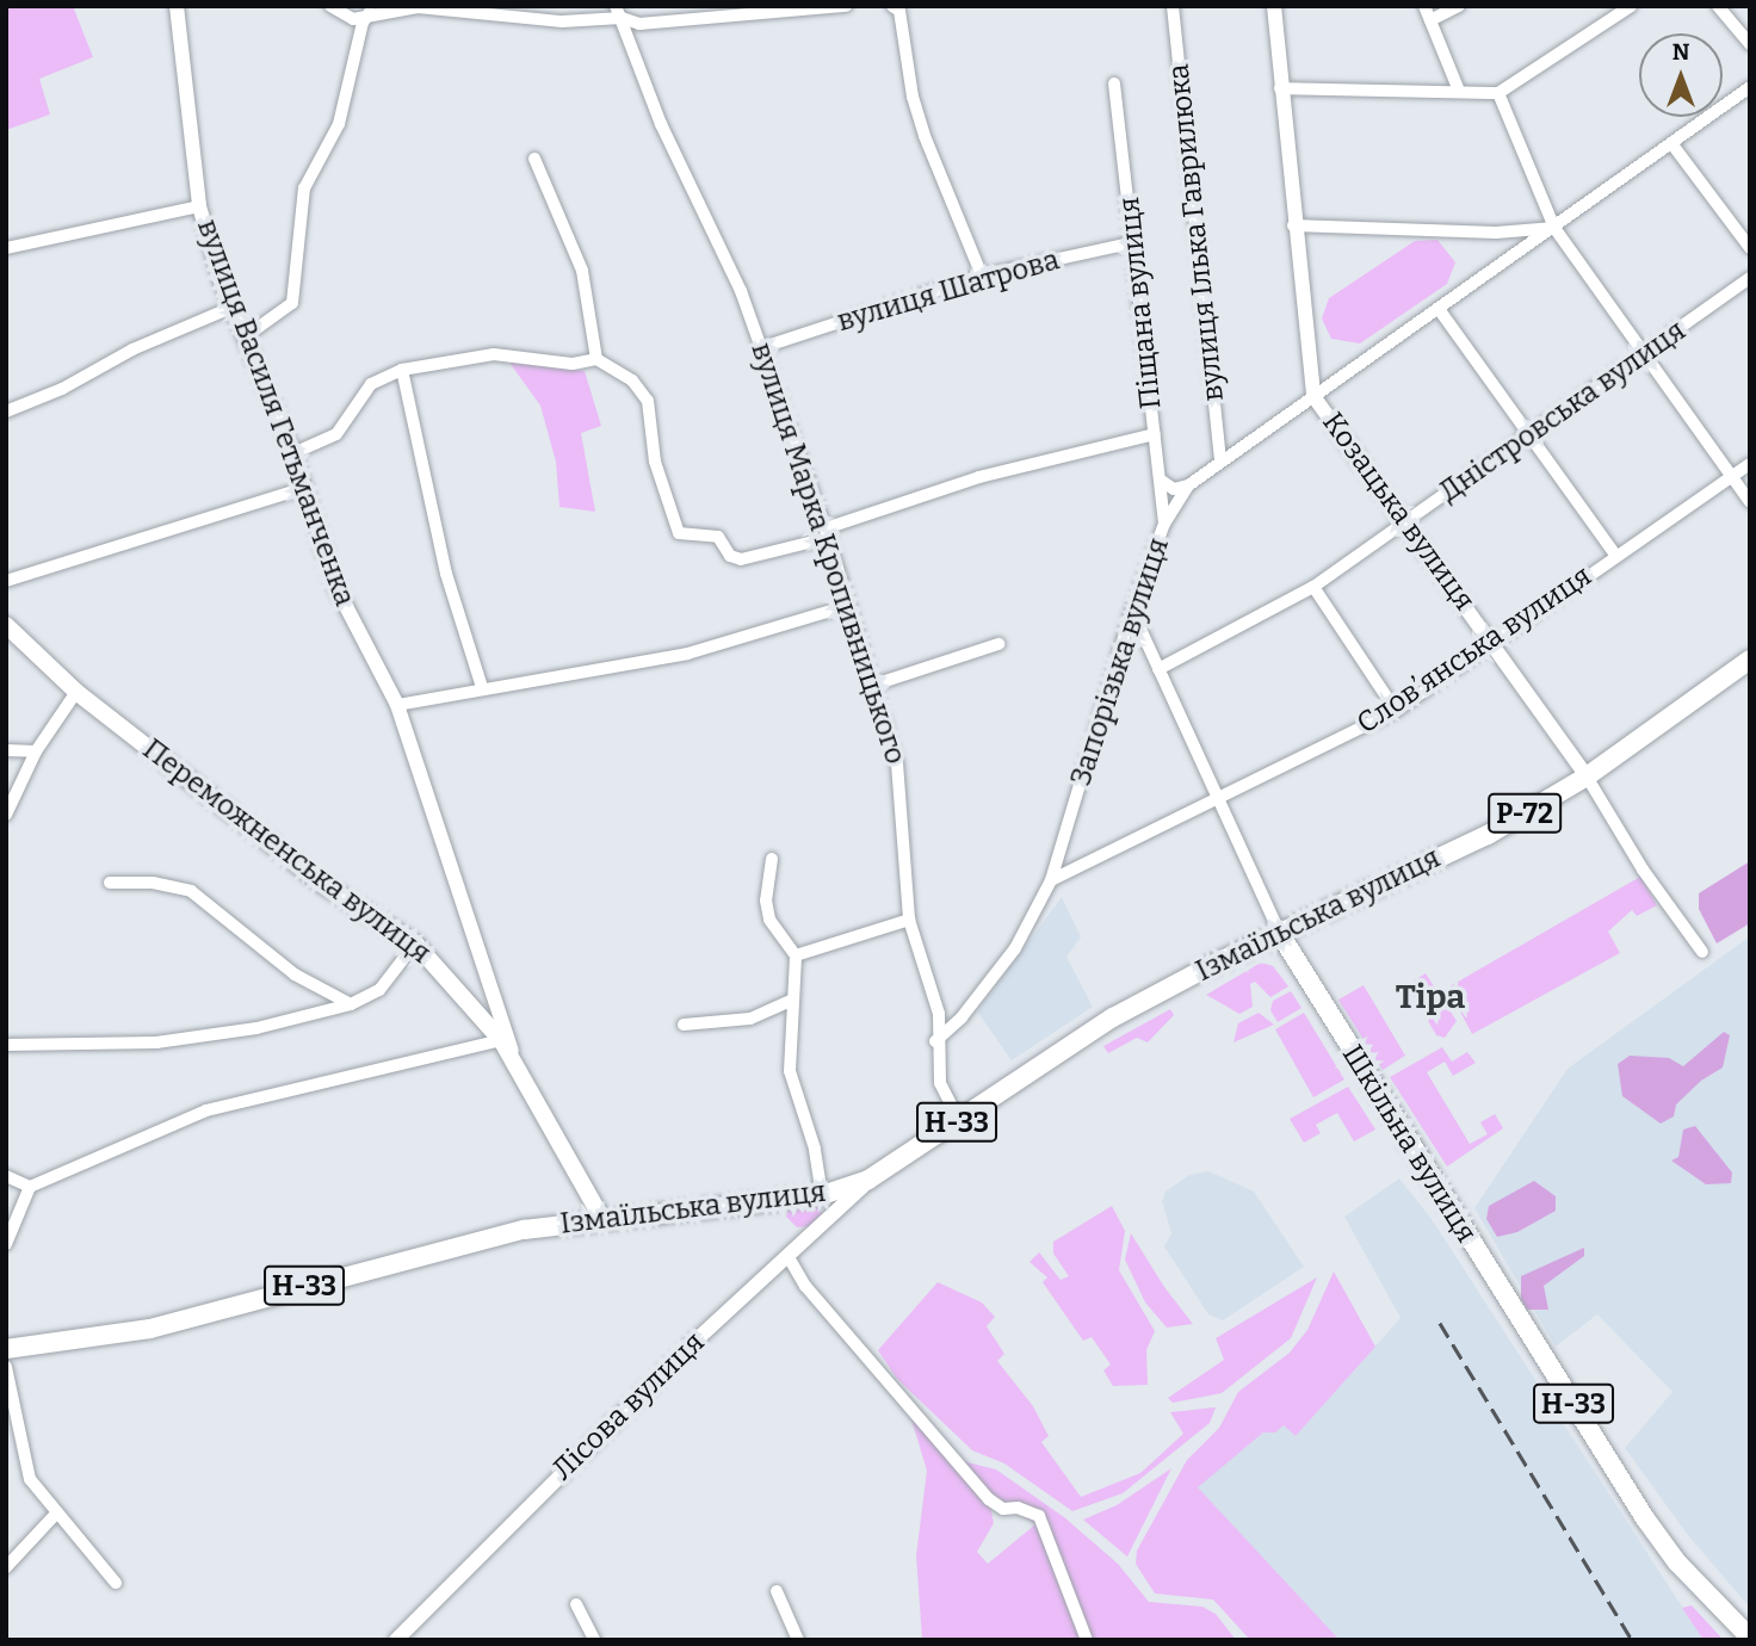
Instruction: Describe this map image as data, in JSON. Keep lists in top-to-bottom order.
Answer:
{
  "streets": {
    "main road": [
      "вулиця Василя Гетьманченка",
      "Р-72",
      "Переможненська вулиця",
      "Ізмаїльська вулиця",
      "Н-33",
      "Шкільна вулиця"
    ],
    "street": [
      "вулиця Ілька Гаврилюка",
      "вулиця Шатрова",
      "Піщана вулиця",
      "Дністровська вулиця",
      "Козацька вулиця",
      "вулиця Марка Кропивницького",
      "Словʼянська вулиця",
      "Запорізька вулиця",
      "Лісова вулиця"
    ]
  },
  "crossings": [
    ["вулиця Ілька Гаврилюка", "Запорізька вулиця"],
    ["вулиця Шатрова", "Піщана вулиця"],
    ["вулиця Шатрова", "вулиця Марка Кропивницького"],
    ["Піщана вулиця", "Запорізька вулиця"],
    ["Дністровська вулиця", "Козацька вулиця"],
    ["Дністровська вулиця", "Шкільна вулиця"],
    ["вулиця Василя Гетьманченка", "Переможненська вулиця"],
    ["вулиця Василя Гетьманченка", "Ізмаїльська вулиця"],
    ["Козацька вулиця", "Словʼянська вулиця"],
    ["Козацька вулиця", "Запорізька вулиця"],
    ["Козацька вулиця", "Ізмаїльська вулиця"],
    ["вулиця Марка Кропивницького", "Запорізька вулиця"],
    ["вулиця Марка Кропивницького", "Ізмаїльська вулиця"],
    ["Словʼянська вулиця", "Запорізька вулиця"],
    ["Словʼянська вулиця", "Шкільна вулиця"],
    ["Запорізька вулиця", "Шкільна вулиця"],
    ["Ізмаїльська вулиця", "Шкільна вулиця"],
    ["Ізмаїльська вулиця", "Лісова вулиця"]
  ],
  "districts": ["Тіра"],
  "north": "top"
}
